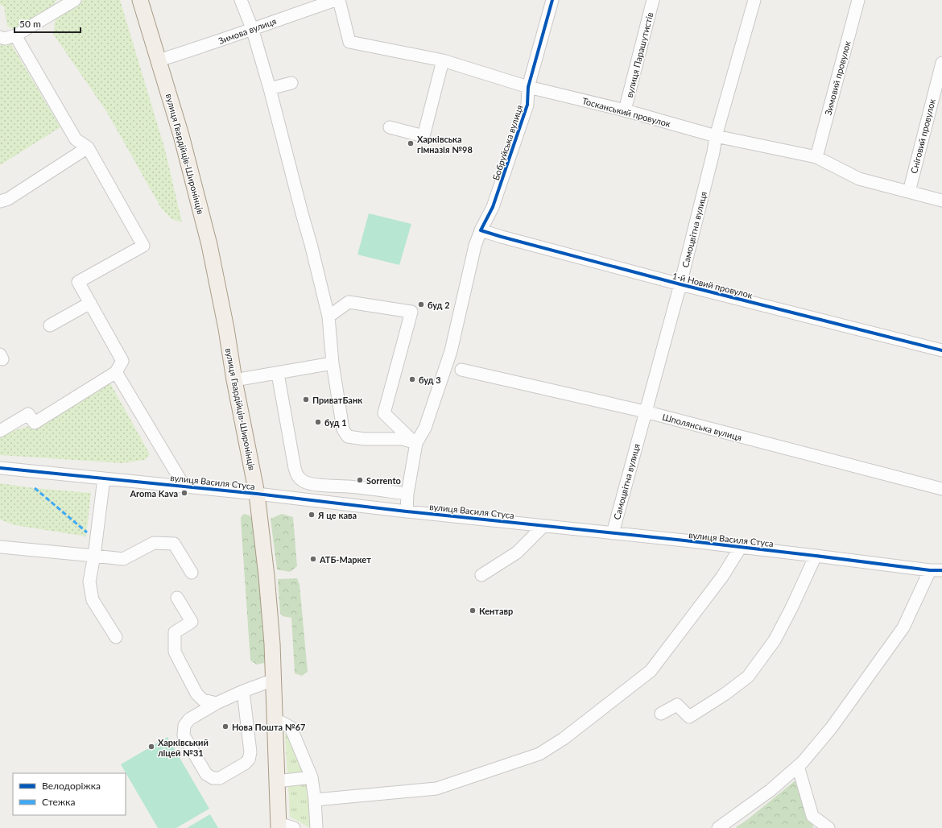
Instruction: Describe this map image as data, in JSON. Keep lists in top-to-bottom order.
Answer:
{
  "streets": {
    "main road": ["вулиця Гвардійців-Широнінців"],
    "street": [
      "Зимова вулиця",
      "вулиця Парашутистів",
      "Зимовий провулок",
      "Тосканський провулок",
      "Сніговий провулок",
      "Бобруйська вулиця",
      "Самоцвітна вулиця",
      "1-й Новий провулок",
      "Шполянська вулиця",
      "вулиця Василя Стуса"
    ]
  },
  "crossings": [
    ["Зимова вулиця", "вулиця Гвардійців-Широнінців"],
    ["вулиця Парашутистів", "Тосканський провулок"],
    ["Зимовий провулок", "Тосканський провулок"],
    ["Тосканський провулок", "Сніговий провулок"],
    ["Тосканський провулок", "Бобруйська вулиця"],
    ["Тосканський провулок", "Самоцвітна вулиця"],
    ["Бобруйська вулиця", "1-й Новий провулок"],
    ["Бобруйська вулиця", "вулиця Василя Стуса"],
    ["вулиця Гвардійців-Широнінців", "вулиця Василя Стуса"],
    ["Самоцвітна вулиця", "1-й Новий провулок"],
    ["Самоцвітна вулиця", "Шполянська вулиця"],
    ["Самоцвітна вулиця", "вулиця Василя Стуса"]
  ],
  "places": [
    "Харківська гімназія №98",
    "буд 2",
    "буд 3",
    "ПриватБанк",
    "буд 1",
    "Sorrento",
    "Aroma Kava",
    "Я це кава",
    "АТБ-Маркет",
    "Кентавр",
    "Нова Пошта №67",
    "Харківський ліцей №31"
  ],
  "legend": ["Велодоріжка", "Стежка"],
  "scale_bar": "50 m"
}
